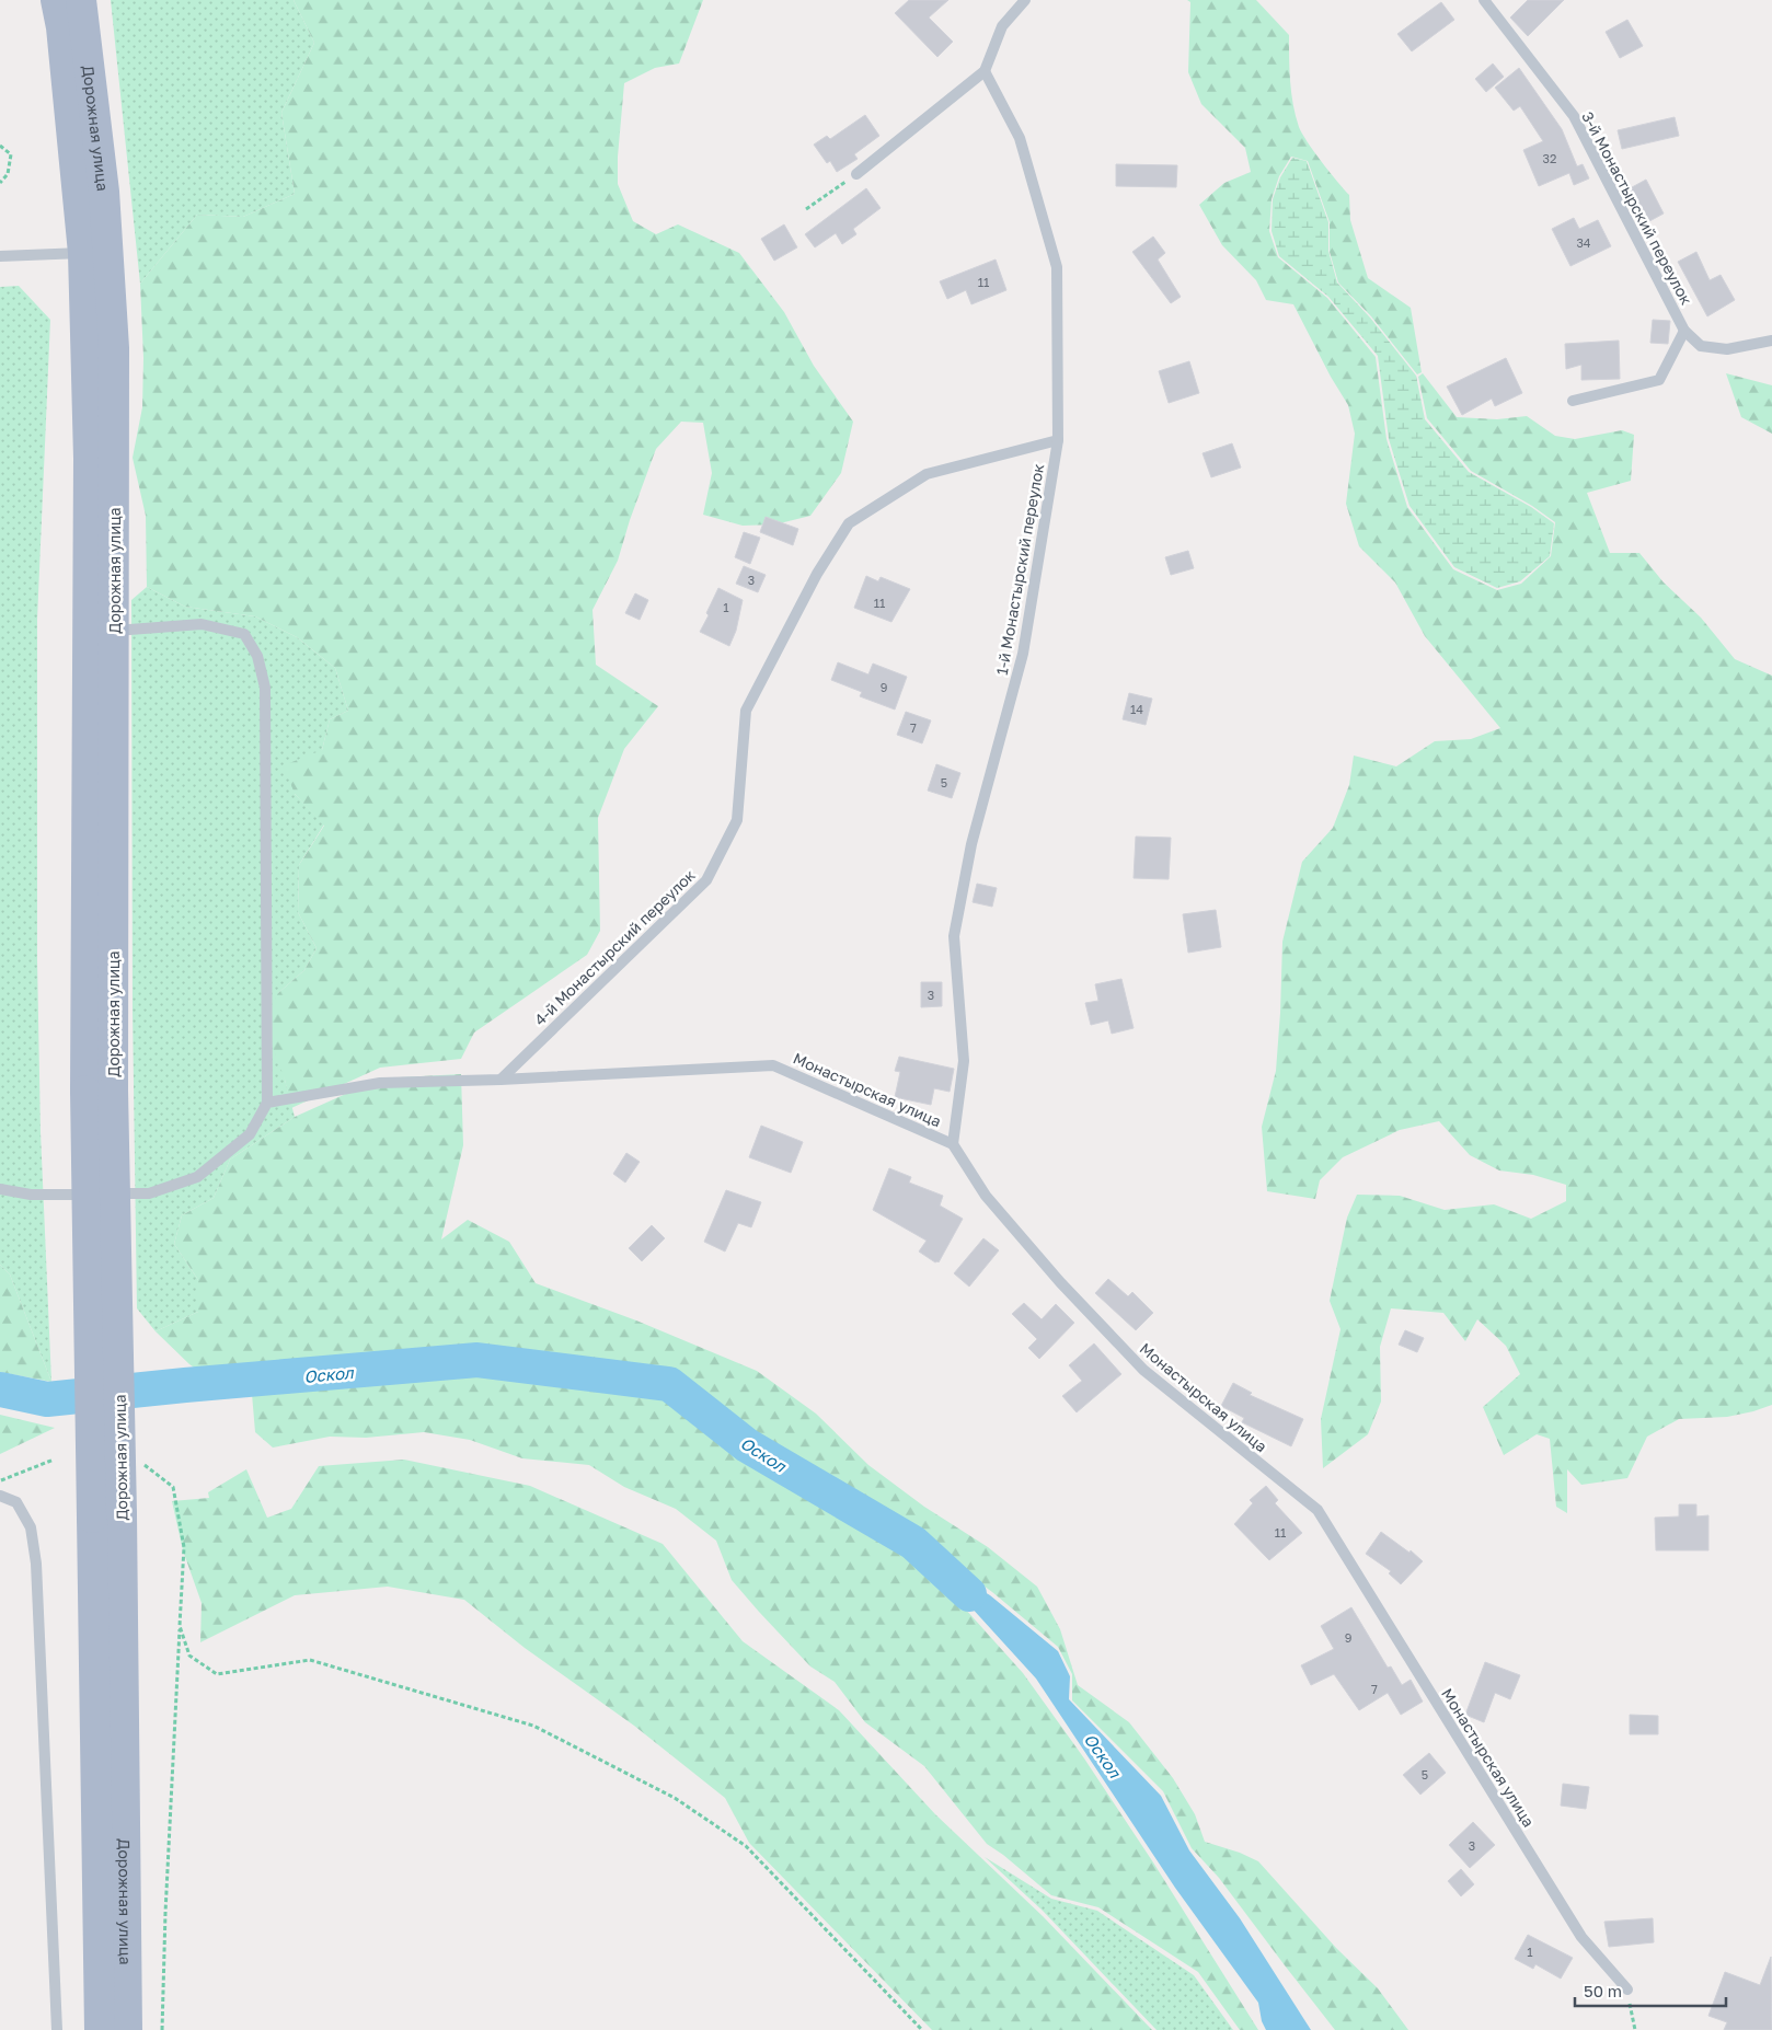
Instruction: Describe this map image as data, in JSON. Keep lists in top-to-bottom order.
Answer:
{
  "streets": {
    "main road": ["Дорожная улица"],
    "lane": [
      "3-й Монастырский переулок",
      "1-й Монастырский переулок",
      "4-й Монастырский переулок",
      "Монастырская улица"
    ]
  },
  "crossings": [
    ["1-й Монастырский переулок", "4-й Монастырский переулок"],
    ["1-й Монастырский переулок", "Монастырская улица"],
    ["4-й Монастырский переулок", "Монастырская улица"]
  ],
  "water": ["Оскол"],
  "house_numbers": [
    "32",
    "34",
    "11",
    "3",
    "11",
    "1",
    "9",
    "14",
    "7",
    "5",
    "3",
    "11",
    "9",
    "7",
    "5",
    "3",
    "1"
  ],
  "scale_bar": "50 m"
}
